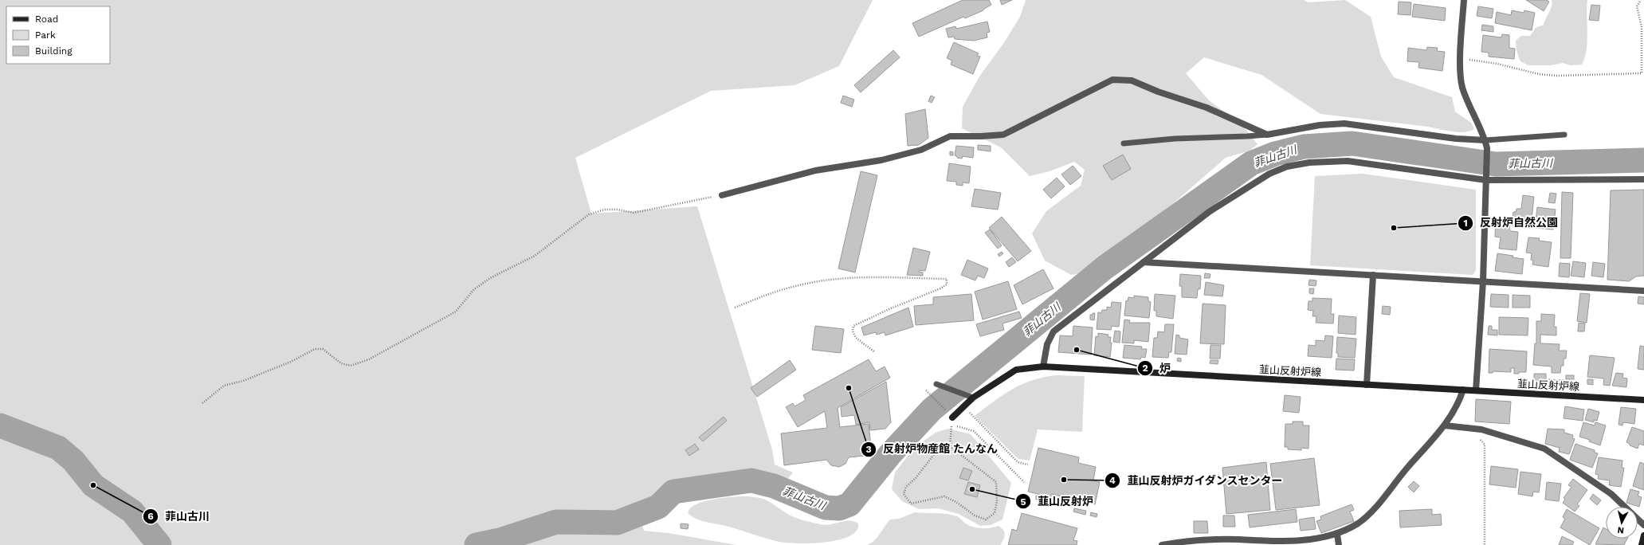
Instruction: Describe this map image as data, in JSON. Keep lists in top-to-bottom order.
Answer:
{
  "streets": {
    "main road": ["韮山反射炉線"]
  },
  "water": ["菲山古川"],
  "places": [
    "反射炉自然公園",
    "炉",
    "反射炉物産館 たんなん",
    "韮山反射炉ガイダンスセンター",
    "菲山古川",
    "韮山反射炉"
  ],
  "legend": ["Road", "Park", "Building"],
  "north": "bottom"
}
